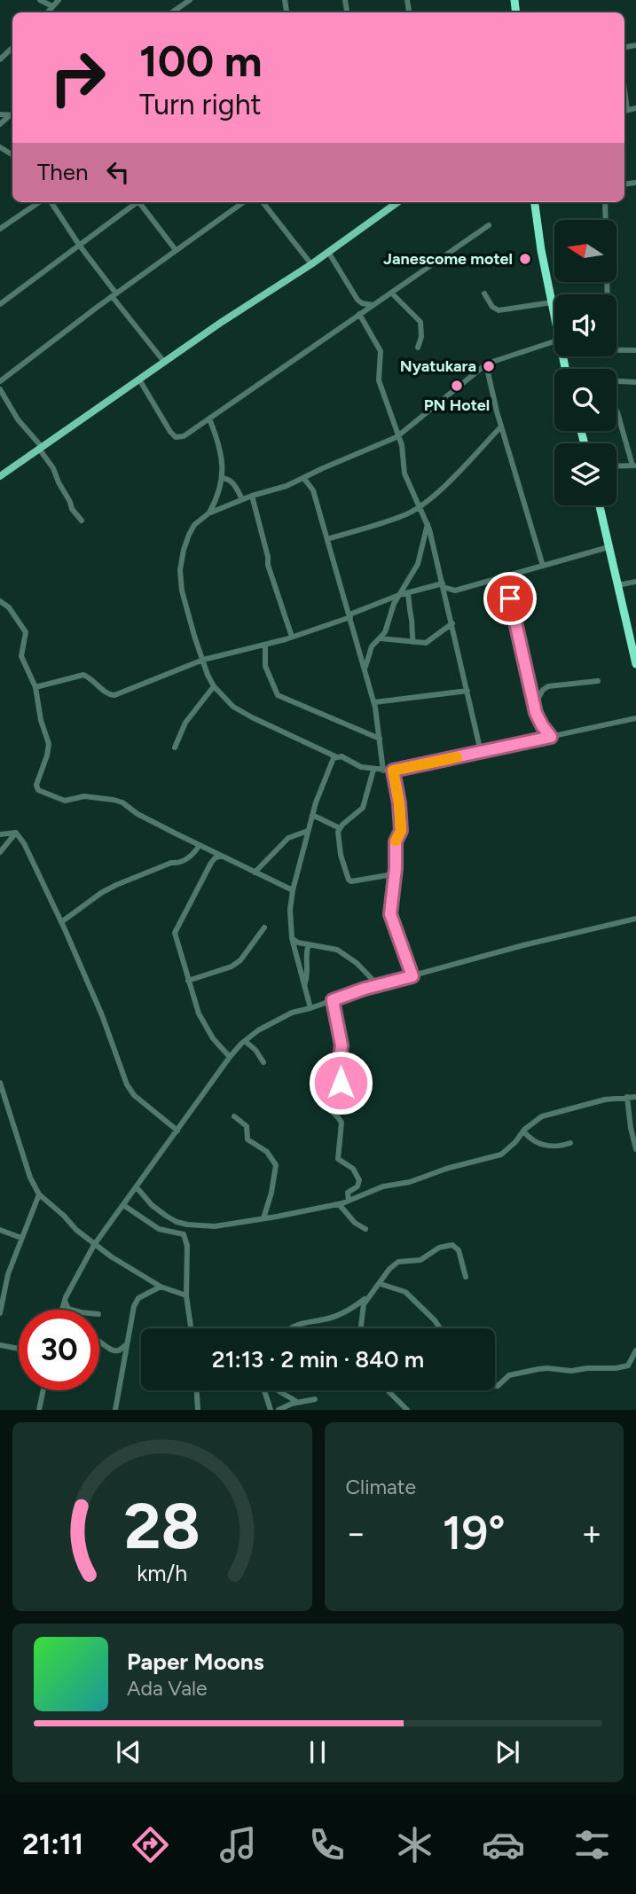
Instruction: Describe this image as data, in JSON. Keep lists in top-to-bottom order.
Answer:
{
  "places": ["Janescome motel", "Nyatukara", "PN Hotel"],
  "north": "left",
  "page": {
    "turn": ["100 m", "Turn right"],
    "then": "Then",
    "limit": "30",
    "trip": "21:13 · 2 min · 840 m",
    "tile": "Climate",
    "heat": ["−", "19°", "+"],
    "song": ["Paper Moons", "Ada Vale"],
    "tabs": "21:11",
    "gauge": ["28", "km/h"]
  }
}
